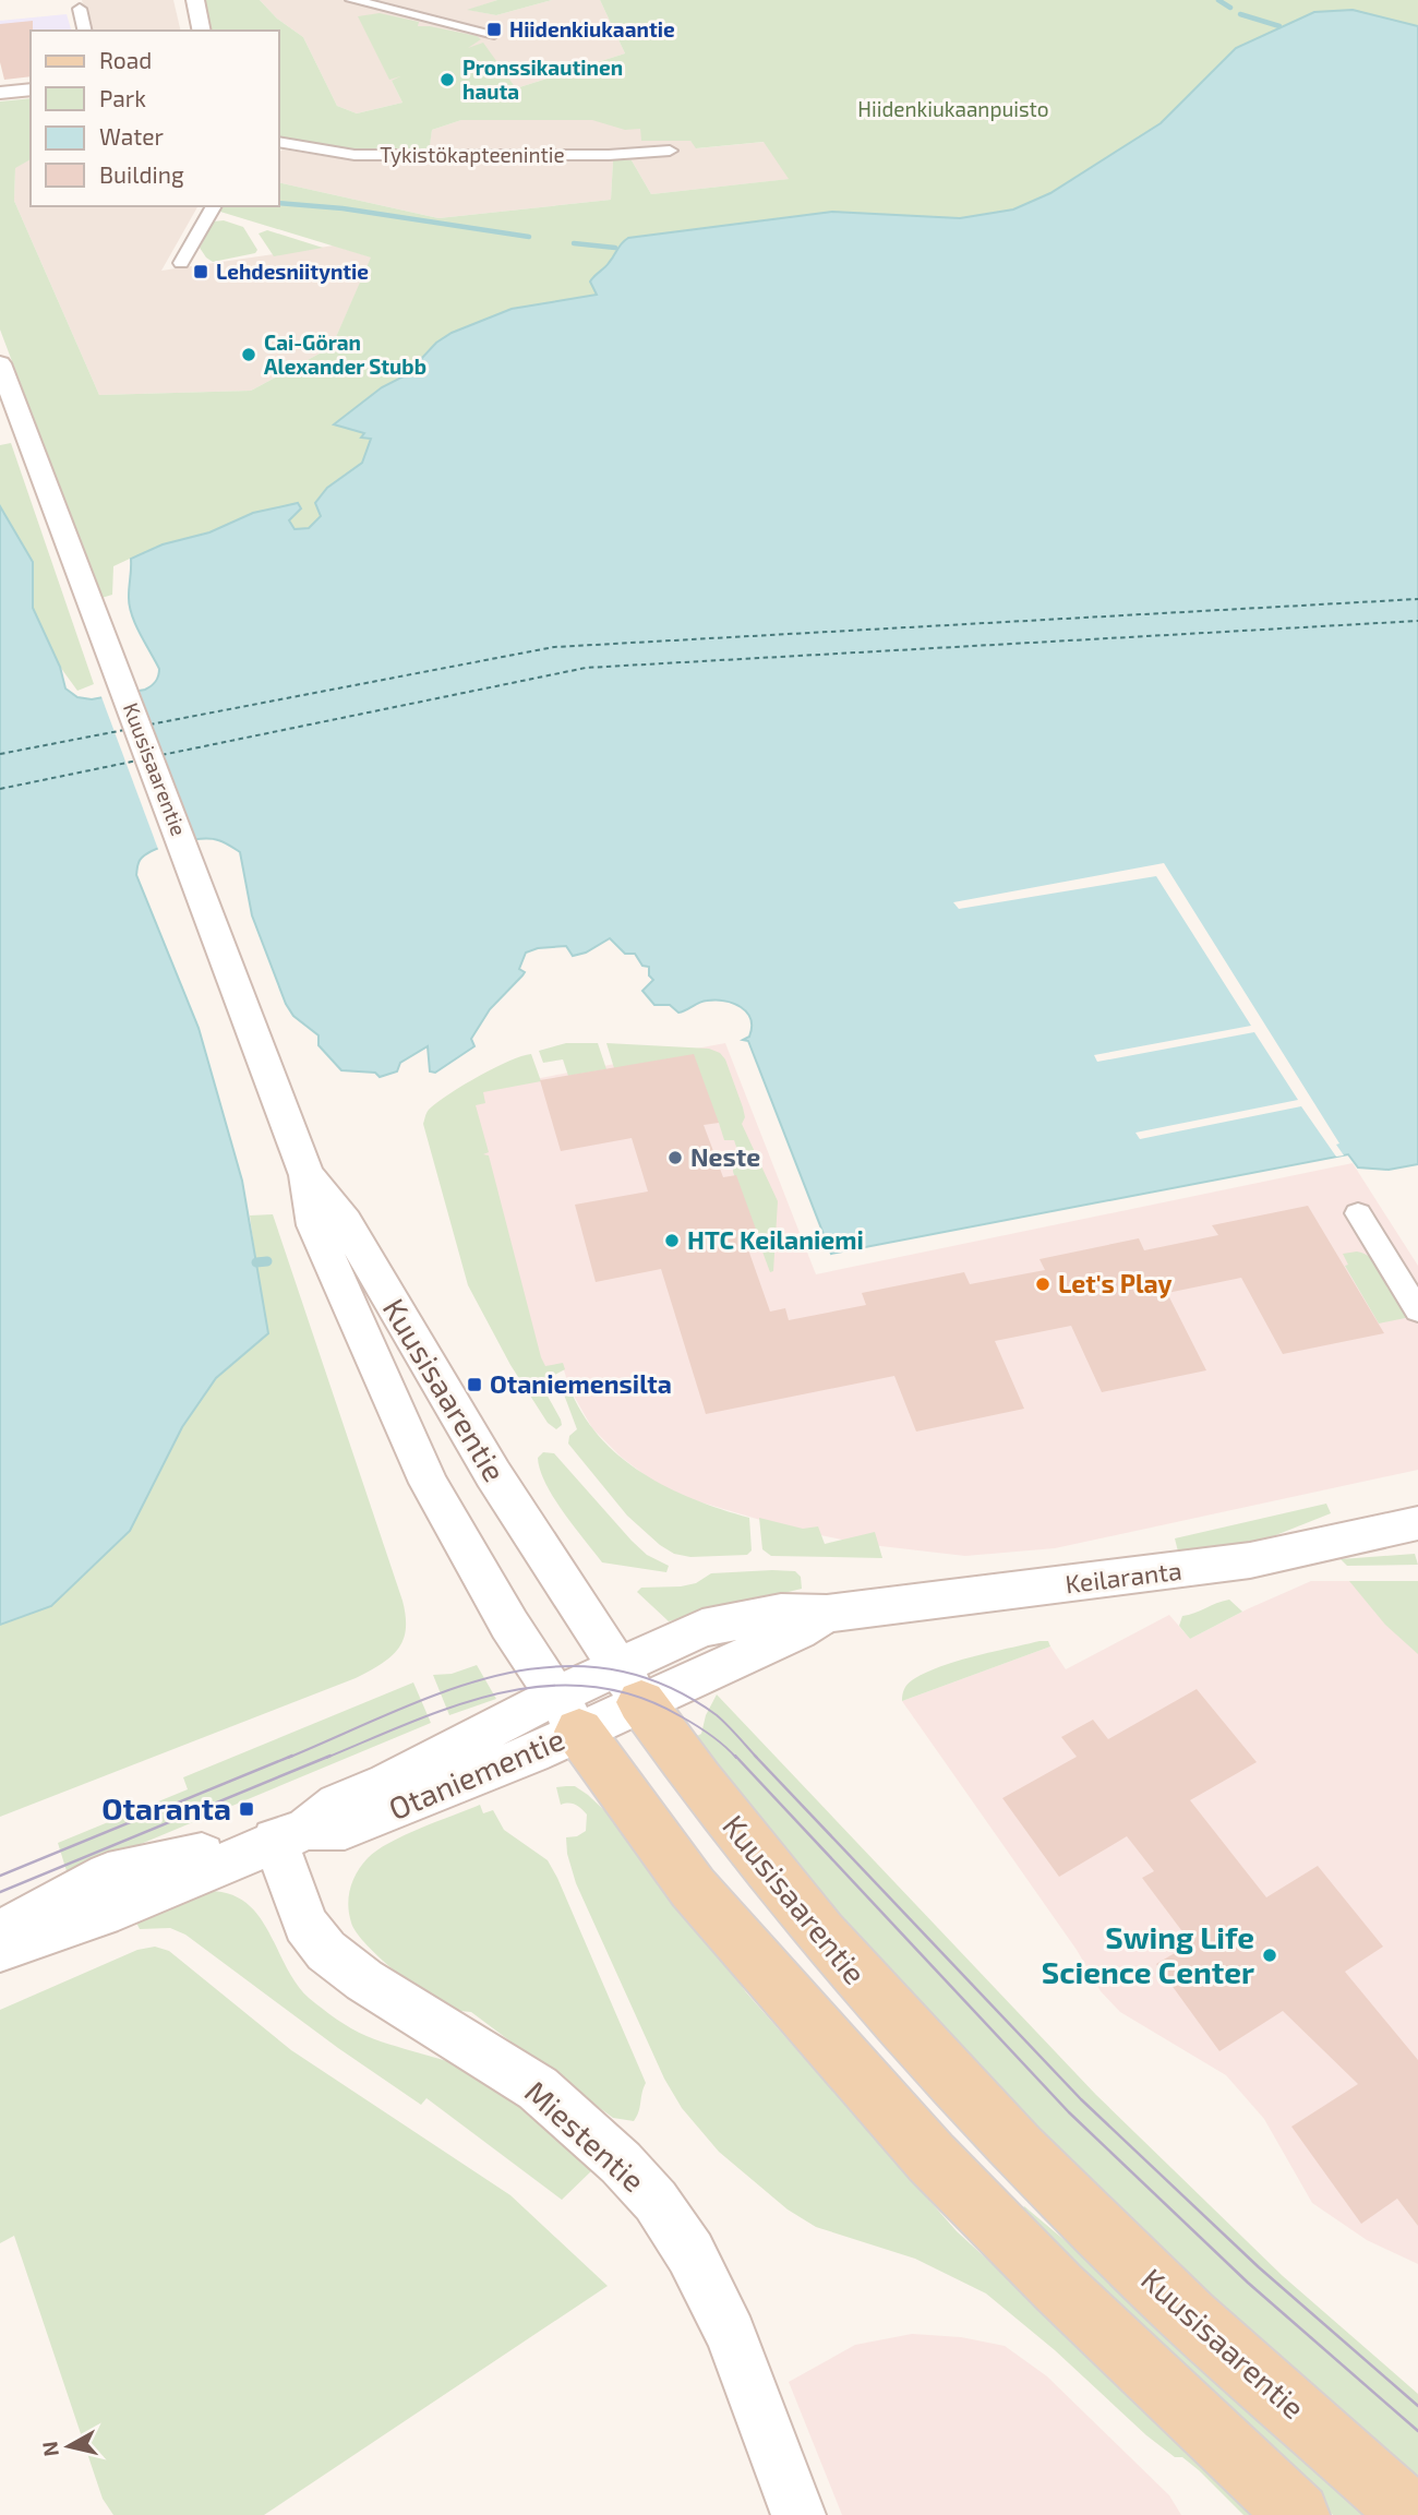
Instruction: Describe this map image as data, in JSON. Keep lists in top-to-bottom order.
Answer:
{
  "streets": {
    "main road": [
      "Kuusisaarentie",
      "Keilaranta",
      "Otaniementie",
      "Miestentie"
    ],
    "street": ["Tykistökapteenintie"]
  },
  "crossings": [
    ["Kuusisaarentie", "Keilaranta"],
    ["Kuusisaarentie", "Otaniementie"],
    ["Keilaranta", "Otaniementie"],
    ["Otaniementie", "Miestentie"]
  ],
  "parks": ["Hiidenkiukaanpuisto"],
  "places": {
    "transit": [
      "Hiidenkiukaantie",
      "Lehdesniityntie",
      "Otaniemensilta",
      "Otaranta"
    ],
    "other": [
      "Pronssikautinen hauta",
      "Cai-Göran Alexander Stubb",
      "Neste",
      "HTC Keilaniemi",
      "Let's Play",
      "Swing Life Science Center"
    ]
  },
  "legend": [
    "Road",
    "Park",
    "Water",
    "Building"
  ],
  "north": "left"
}
